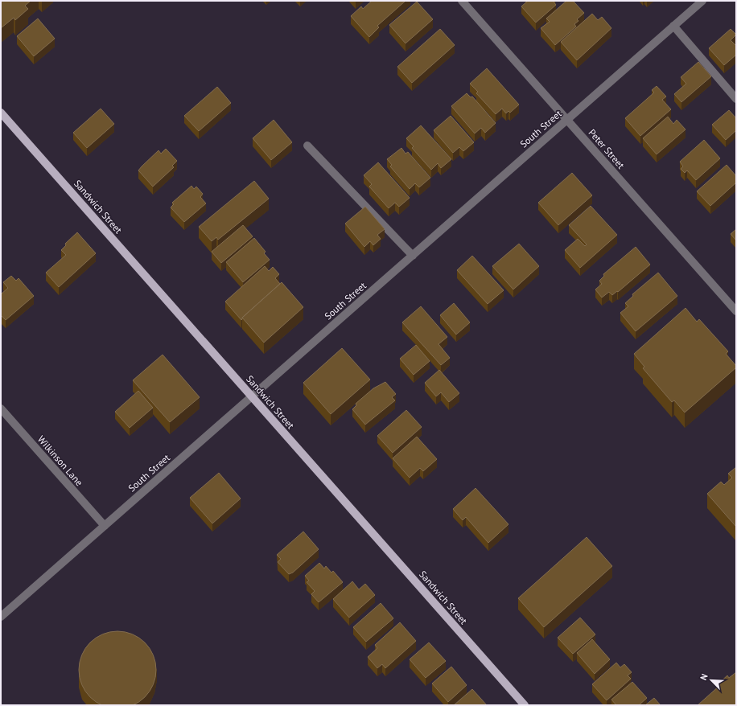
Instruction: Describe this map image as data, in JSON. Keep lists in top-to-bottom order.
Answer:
{
  "streets": {
    "main road": ["Sandwich Street"],
    "street": ["South Street", "Peter Street", "Wilkinson Lane"]
  },
  "crossings": [
    ["South Street", "Peter Street"],
    ["South Street", "Sandwich Street"],
    ["South Street", "Wilkinson Lane"]
  ],
  "north": "top left"
}
